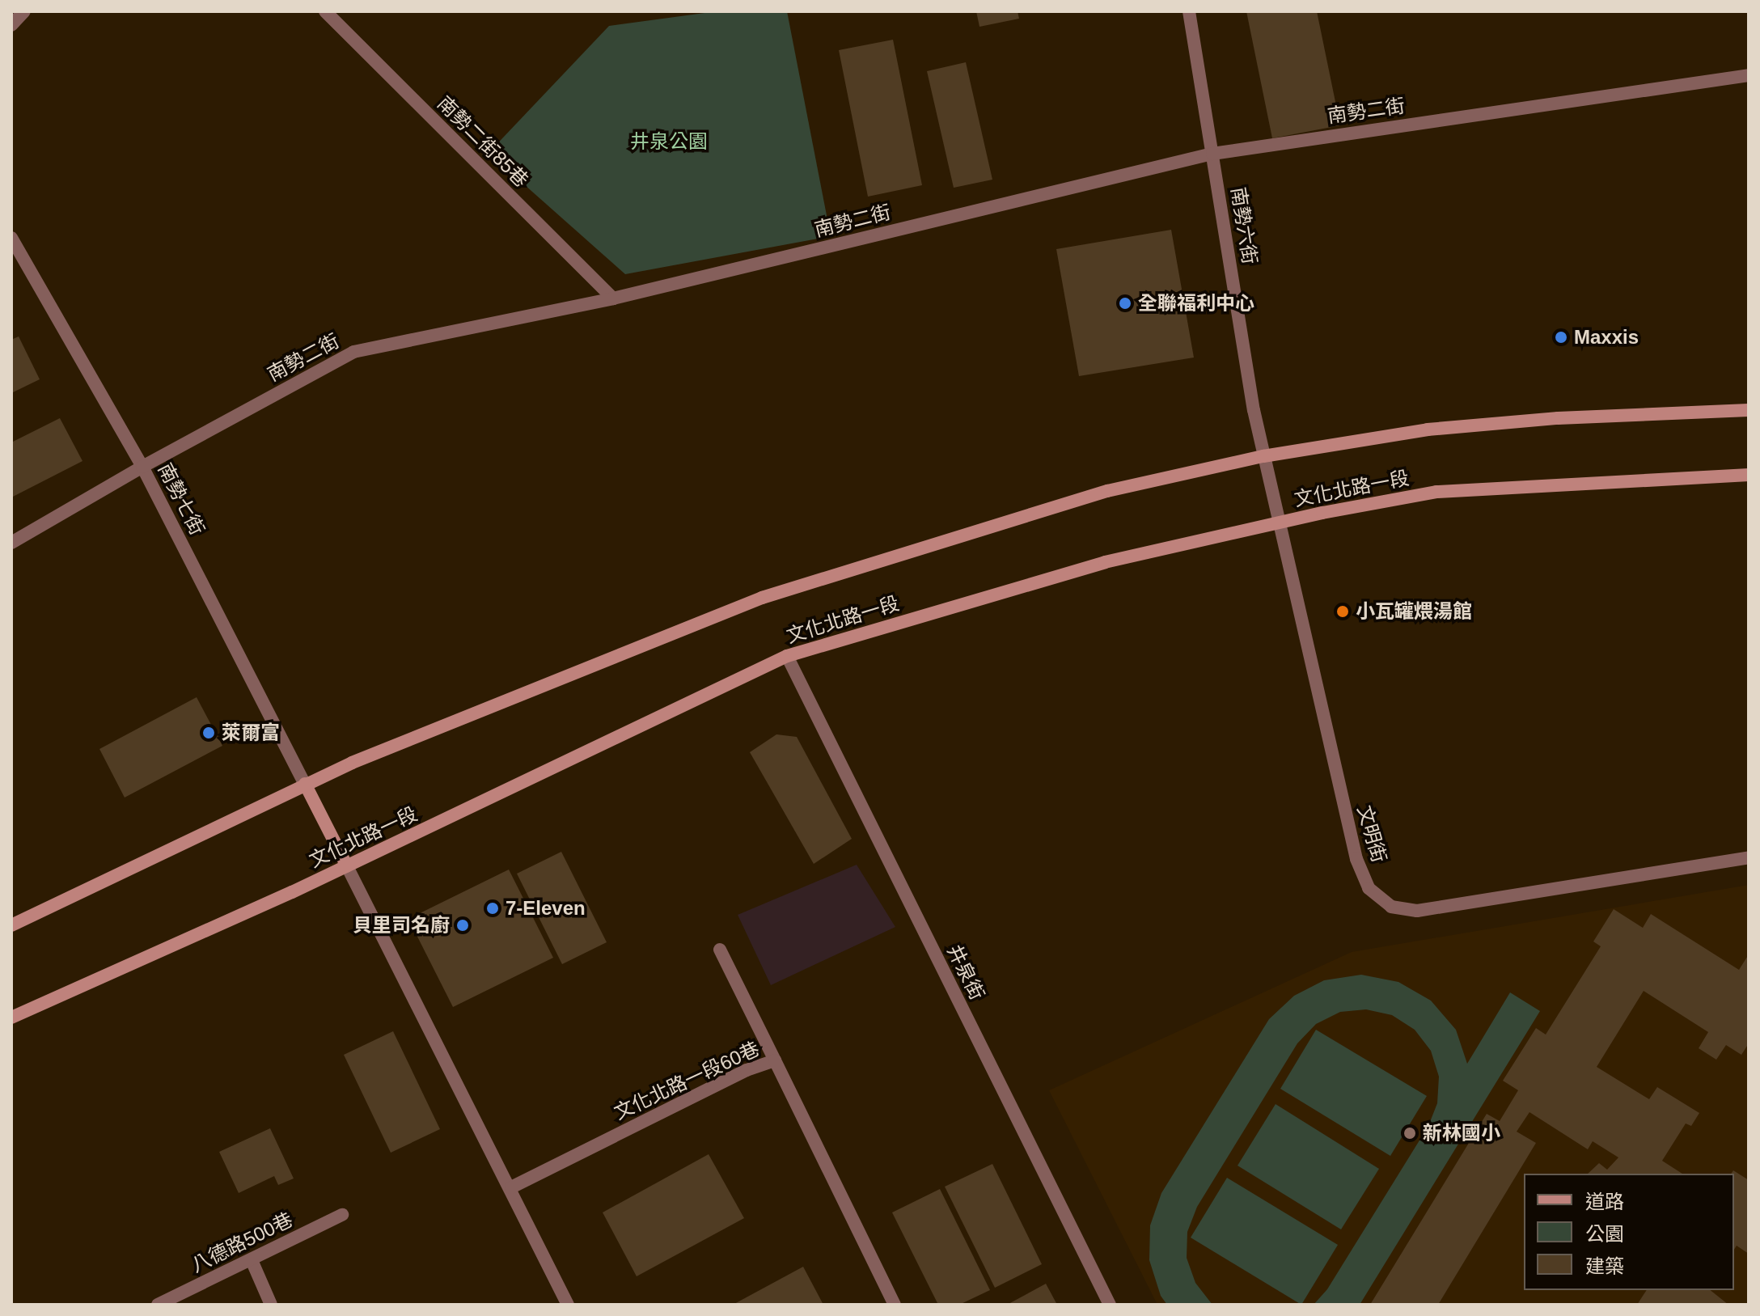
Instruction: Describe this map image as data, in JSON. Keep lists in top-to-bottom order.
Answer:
{
  "streets": {
    "street": [
      "南勢二街",
      "南勢二街85巷",
      "南勢六街",
      "文化北路一段",
      "南勢七街",
      "文明街",
      "井泉街",
      "文化北路一段60巷",
      "八德路500巷"
    ]
  },
  "crossings": [
    ["南勢二街", "南勢二街85巷"],
    ["南勢二街", "南勢六街"],
    ["南勢二街", "南勢七街"],
    ["南勢六街", "文化北路一段"],
    ["南勢六街", "文明街"],
    ["文化北路一段", "文明街"],
    ["文化北路一段", "井泉街"]
  ],
  "parks": ["井泉公園"],
  "places": [
    "全聯福利中心",
    "Maxxis",
    "小瓦罐煨湯館",
    "萊爾富",
    "7-Eleven",
    "貝里司名廚",
    "新林國小"
  ],
  "legend": ["道路", "公園", "建築"]
}
